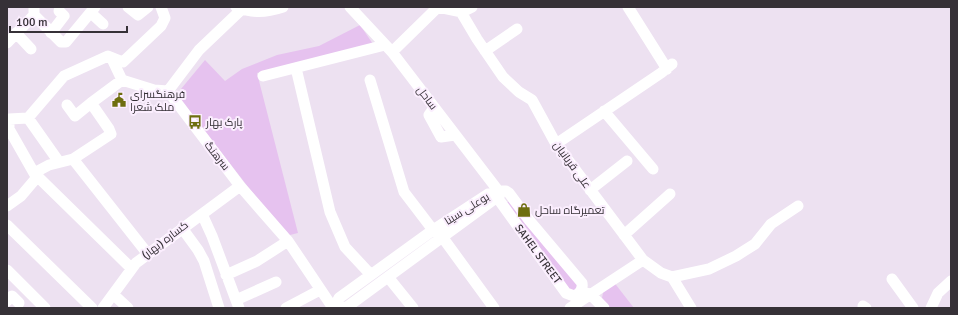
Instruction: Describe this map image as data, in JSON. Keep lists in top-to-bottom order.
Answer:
{
  "streets": {
    "street": [
      "ساحل",
      "سرهنگ",
      "علی قربانیان",
      "بوعلی سینا",
      "کساره (بهار)",
      "SAHEL STREET"
    ]
  },
  "crossings": [
    ["ساحل", "بوعلی سینا"],
    ["ساحل", "SAHEL STREET"],
    ["سرهنگ", "بوعلی سینا"],
    ["سرهنگ", "کساره (بهار)"],
    ["بوعلی سینا", "SAHEL STREET"]
  ],
  "places": {
    "public building": ["فرهنگسرای ملک شعرا"],
    "bus stop": ["پارک بهار"],
    "shop": ["تعمیرگاه ساحل"]
  },
  "scale_bar": "100 m"
}
